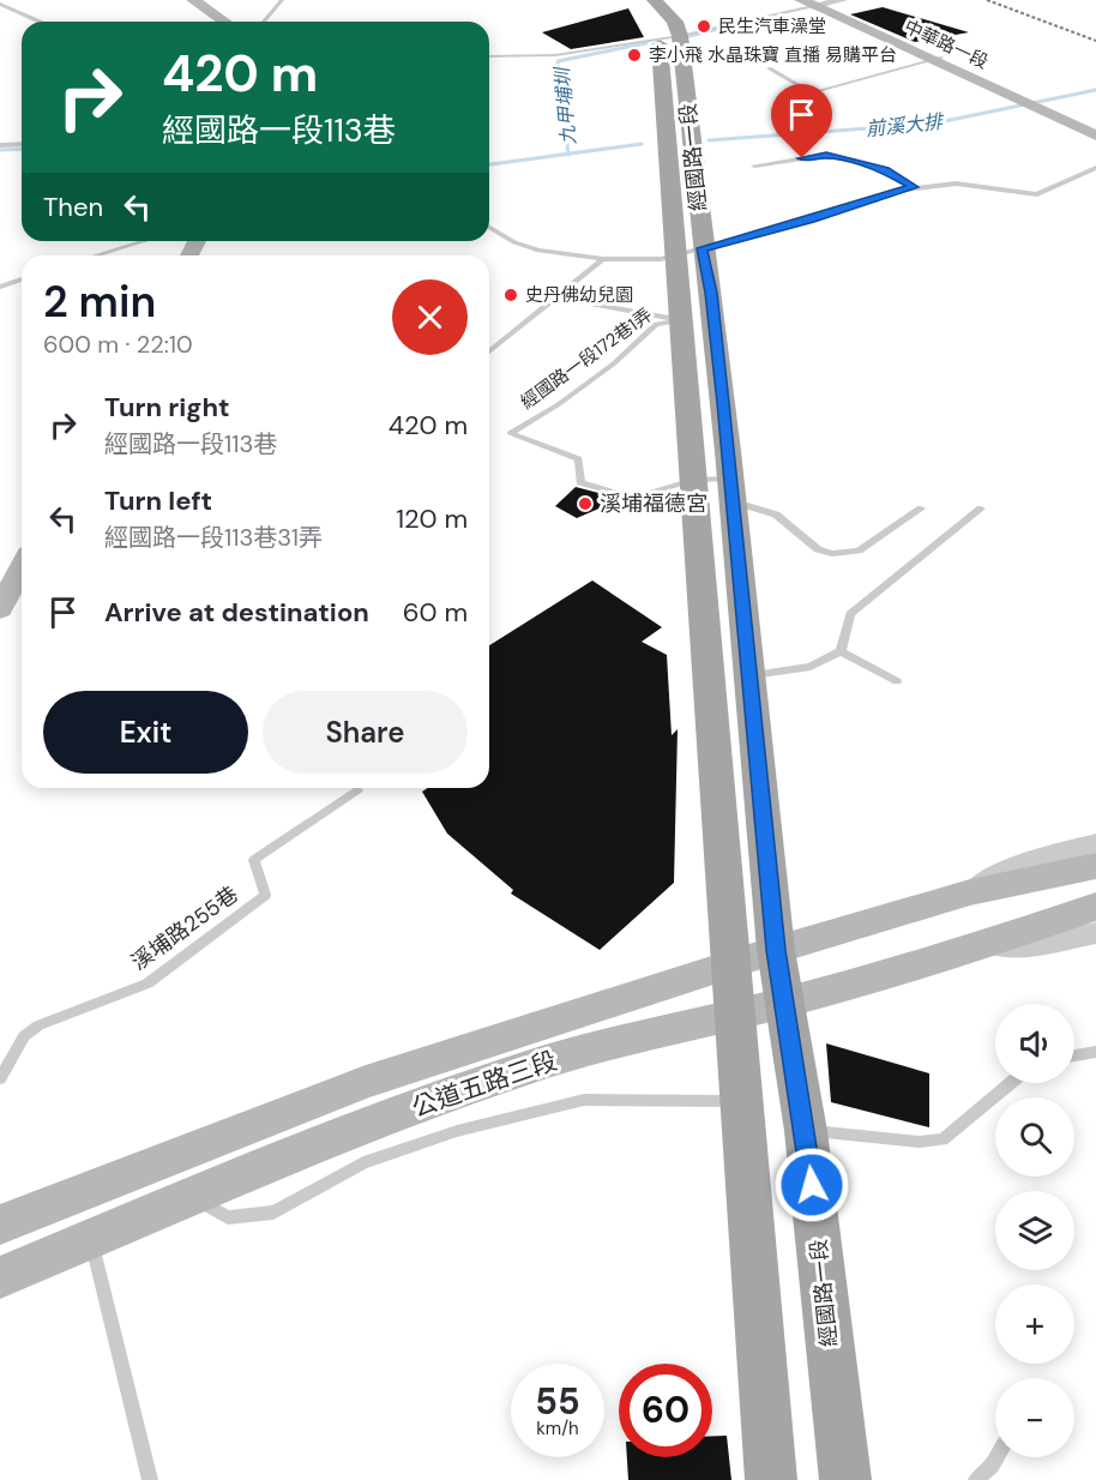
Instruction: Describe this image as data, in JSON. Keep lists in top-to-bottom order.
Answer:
{
  "streets": {
    "main road": ["經國路一段"],
    "street": ["中華路一段", "公道五路三段"],
    "lane": ["經國路一段172巷1弄", "溪埔路255巷"]
  },
  "crossings": [
    ["經國路一段", "經國路一段172巷1弄"],
    ["經國路一段", "公道五路三段"]
  ],
  "water": ["九甲埔圳", "前溪大排"],
  "places": [
    "民生汽車澡堂",
    "李小飛 水晶珠寶 直播 易購平台",
    "史丹佛幼兒園",
    "溪埔福德宮"
  ],
  "page": {
    "turn": ["420 m", "經國路一段113巷"],
    "then": "Then",
    "heading": ["2 min", "600 m · 22:10"],
    "list": [
      {
        "name": "Turn right",
        "note": "經國路一段113巷",
        "value": "420 m"
      },
      {
        "name": "Turn left",
        "note": "經國路一段113巷31弄",
        "value": "120 m"
      },
      {
        "name": "Arrive at destination",
        "value": "60 m"
      }
    ],
    "buttons": ["Exit", "Share"],
    "map_buttons": ["+", "−"],
    "speed": "55 km/h",
    "limit": "60"
  }
}
